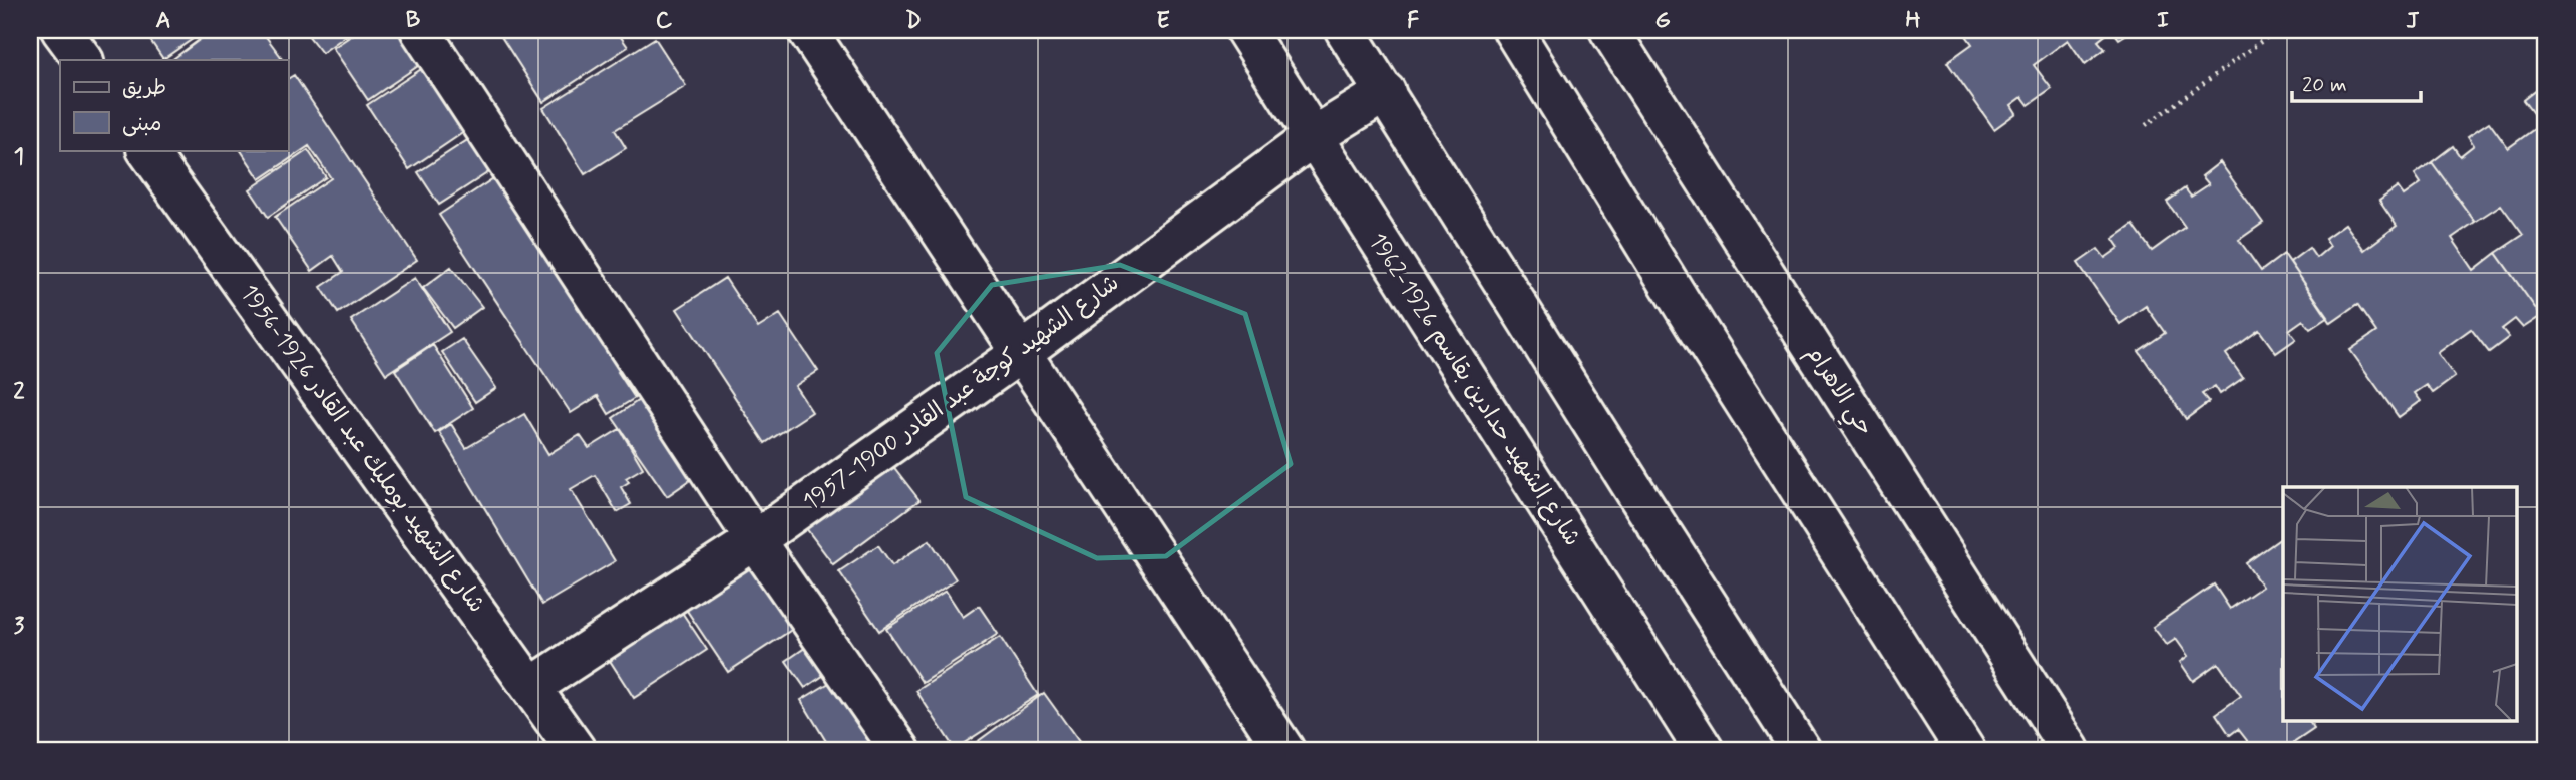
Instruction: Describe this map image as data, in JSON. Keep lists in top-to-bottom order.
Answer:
{
  "streets": {
    "street": [
      "شارع الشهيد حدادين بقاسم 1926-1962",
      "حي الاهرام",
      "شارع الشهيد كوجة عبد القادر 1900-1957",
      "شارع الشهيد بومليك عبد القادر 1926-1956"
    ]
  },
  "crossings": [
    ["شارع الشهيد حدادين بقاسم 1926-1962", "شارع الشهيد كوجة عبد القادر 1900-1957"],
    ["شارع الشهيد كوجة عبد القادر 1900-1957", "شارع الشهيد بومليك عبد القادر 1926-1956"]
  ],
  "legend": ["طريق", "مبنى"],
  "scale_bar": "20 m",
  "grid": {
    "columns": [
      "A",
      "B",
      "C",
      "D",
      "E",
      "F",
      "G",
      "H",
      "I",
      "J"
    ],
    "rows": ["1", "2", "3"]
  }
}
